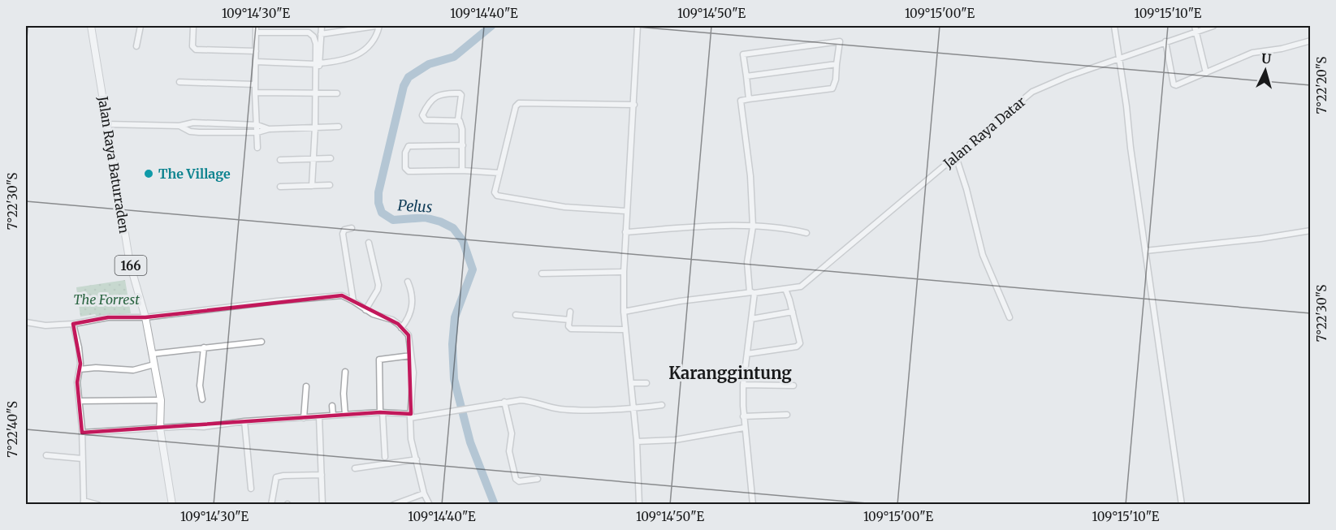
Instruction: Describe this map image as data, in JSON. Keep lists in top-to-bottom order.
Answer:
{
  "streets": {
    "main road": ["Jalan Raya Baturraden", "166"],
    "street": ["Jalan Raya Datar"]
  },
  "districts": ["Karanggintung"],
  "water": ["Pelus"],
  "parks": ["The Forrest"],
  "places": ["The Village"],
  "north": "top",
  "coordinates": [
    "109°14'30\"E",
    "109°14'40\"E",
    "109°14'50\"E",
    "109°15'00\"E",
    "109°15'10\"E",
    "7°22'20\"S",
    "7°22'30\"S",
    "7°22'40\"S"
  ]
}
